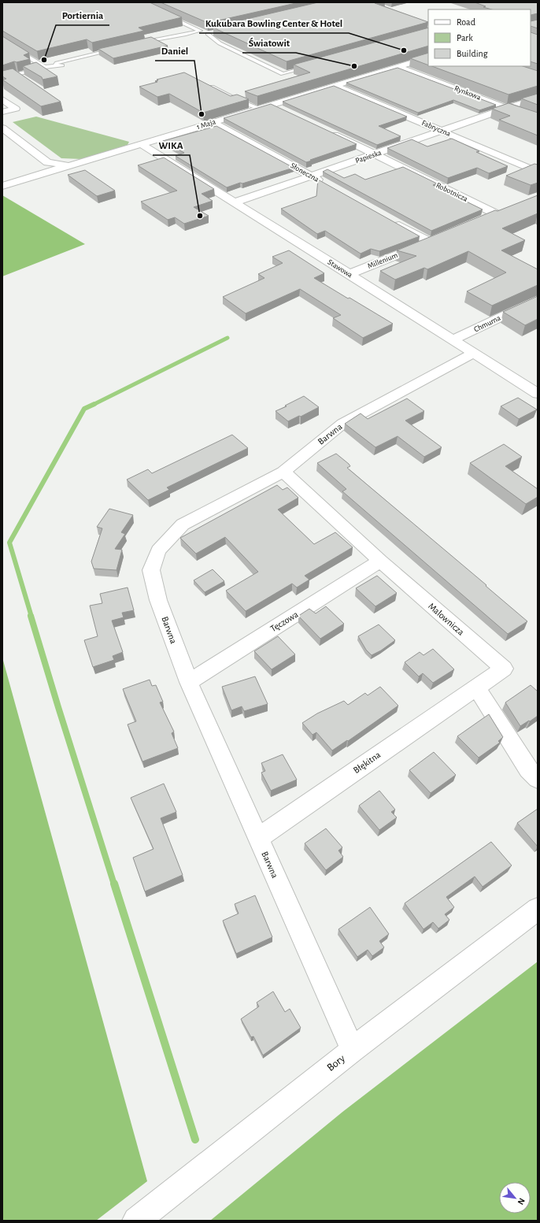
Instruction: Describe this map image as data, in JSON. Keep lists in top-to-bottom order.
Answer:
{
  "streets": {
    "street": [
      "Rynkowa",
      "1 Maja",
      "Fabryczna",
      "Papieska",
      "Słoneczna",
      "Robotnicza",
      "Millenium",
      "Stawowa",
      "Chmurna",
      "Barwna",
      "Malownicza",
      "Tęczowa",
      "Błękitna",
      "Bory"
    ]
  },
  "crossings": [
    ["Rynkowa", "1 Maja"],
    ["Rynkowa", "Papieska"],
    ["1 Maja", "Fabryczna"],
    ["1 Maja", "Słoneczna"],
    ["1 Maja", "Stawowa"],
    ["Fabryczna", "Papieska"],
    ["Papieska", "Słoneczna"],
    ["Papieska", "Robotnicza"],
    ["Papieska", "Stawowa"],
    ["Millenium", "Stawowa"],
    ["Stawowa", "Chmurna"],
    ["Stawowa", "Barwna"],
    ["Barwna", "Malownicza"],
    ["Barwna", "Tęczowa"],
    ["Barwna", "Błękitna"],
    ["Barwna", "Bory"],
    ["Malownicza", "Tęczowa"],
    ["Malownicza", "Błękitna"]
  ],
  "places": [
    "Kukubara Bowling Center & Hotel",
    "Portiernia",
    "Światowit",
    "Daniel",
    "WIKA"
  ],
  "legend": ["Road", "Park", "Building"],
  "north": "bottom right"
}
